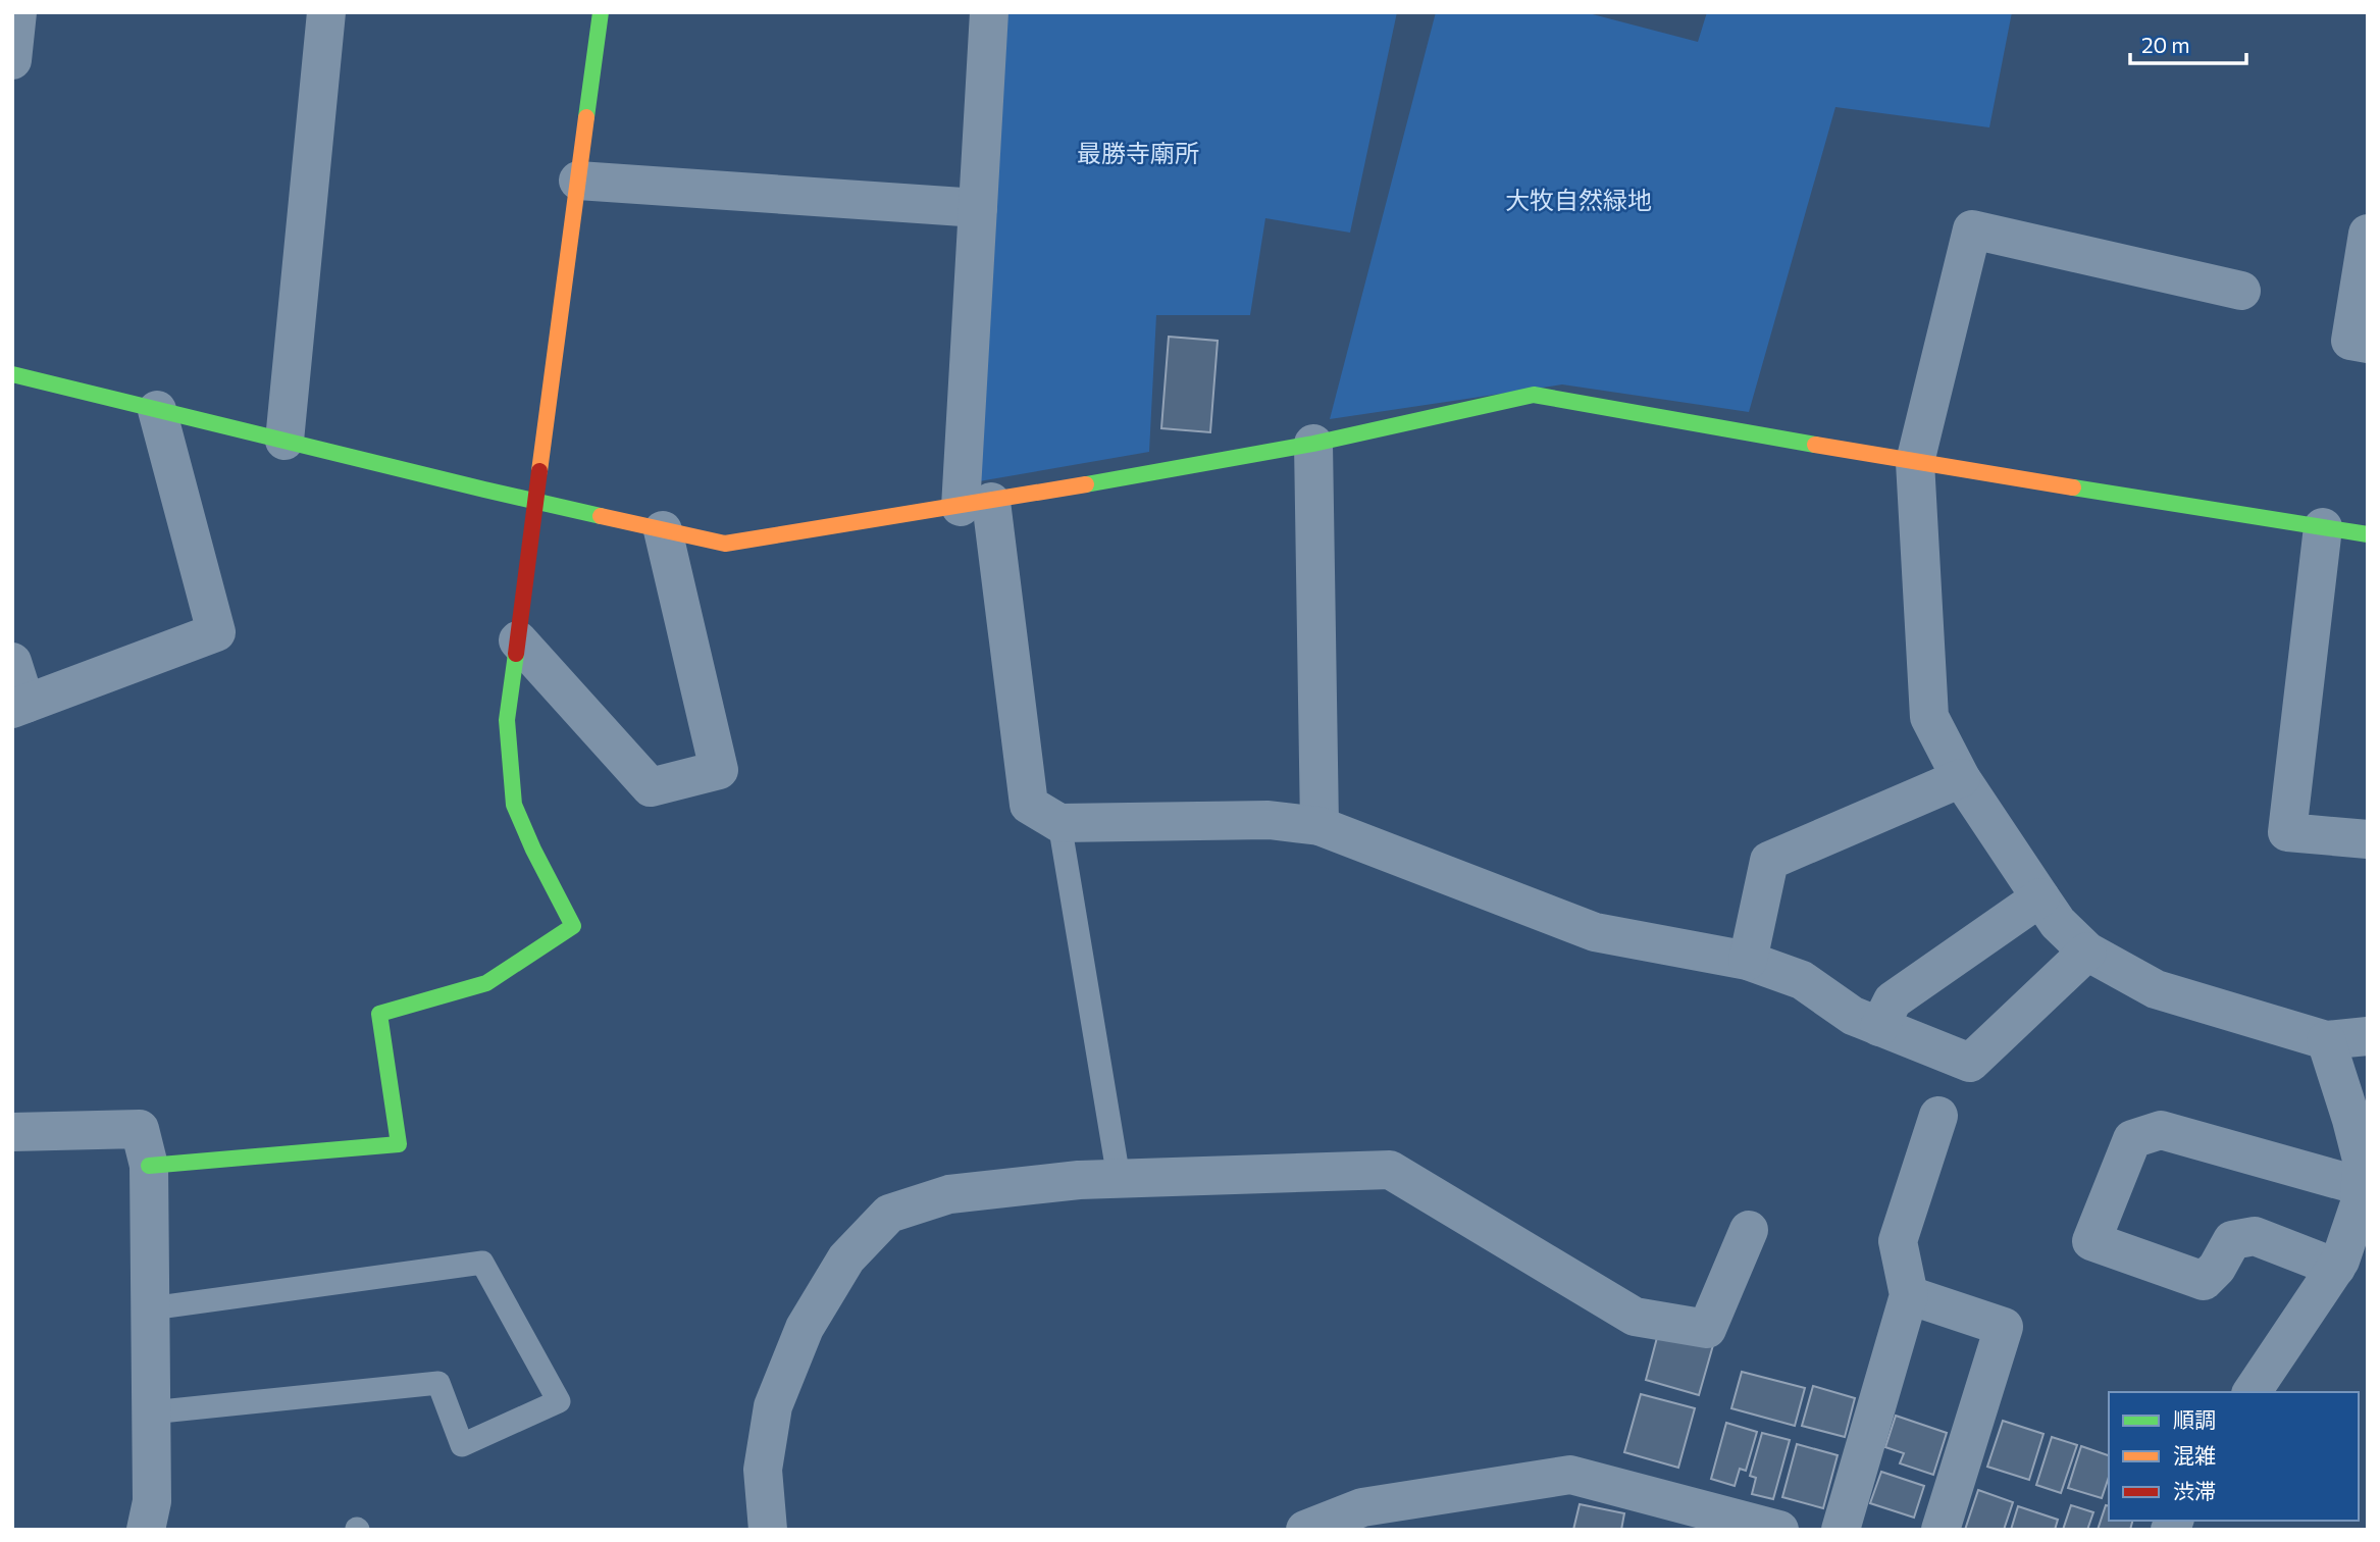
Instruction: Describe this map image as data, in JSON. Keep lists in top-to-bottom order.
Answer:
{
  "parks": ["最勝寺廟所", "大牧自然緑地"],
  "legend": ["順調", "混雑", "渋滞"],
  "scale_bar": "20 m"
}
